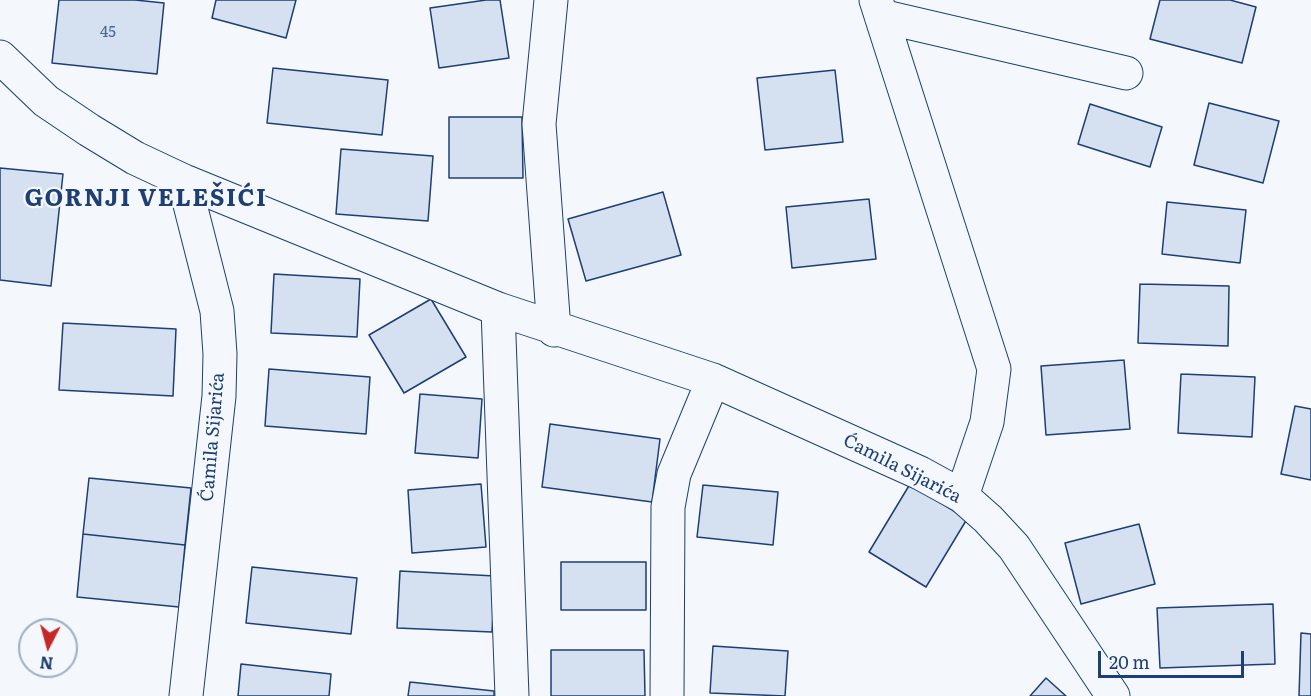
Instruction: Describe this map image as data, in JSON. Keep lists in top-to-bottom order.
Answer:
{
  "streets": {
    "street": ["Ćamila Sijarića"]
  },
  "districts": ["GORNJI VELEŠIĆI"],
  "house_numbers": ["45"],
  "scale_bar": "20 m",
  "north": "bottom"
}
